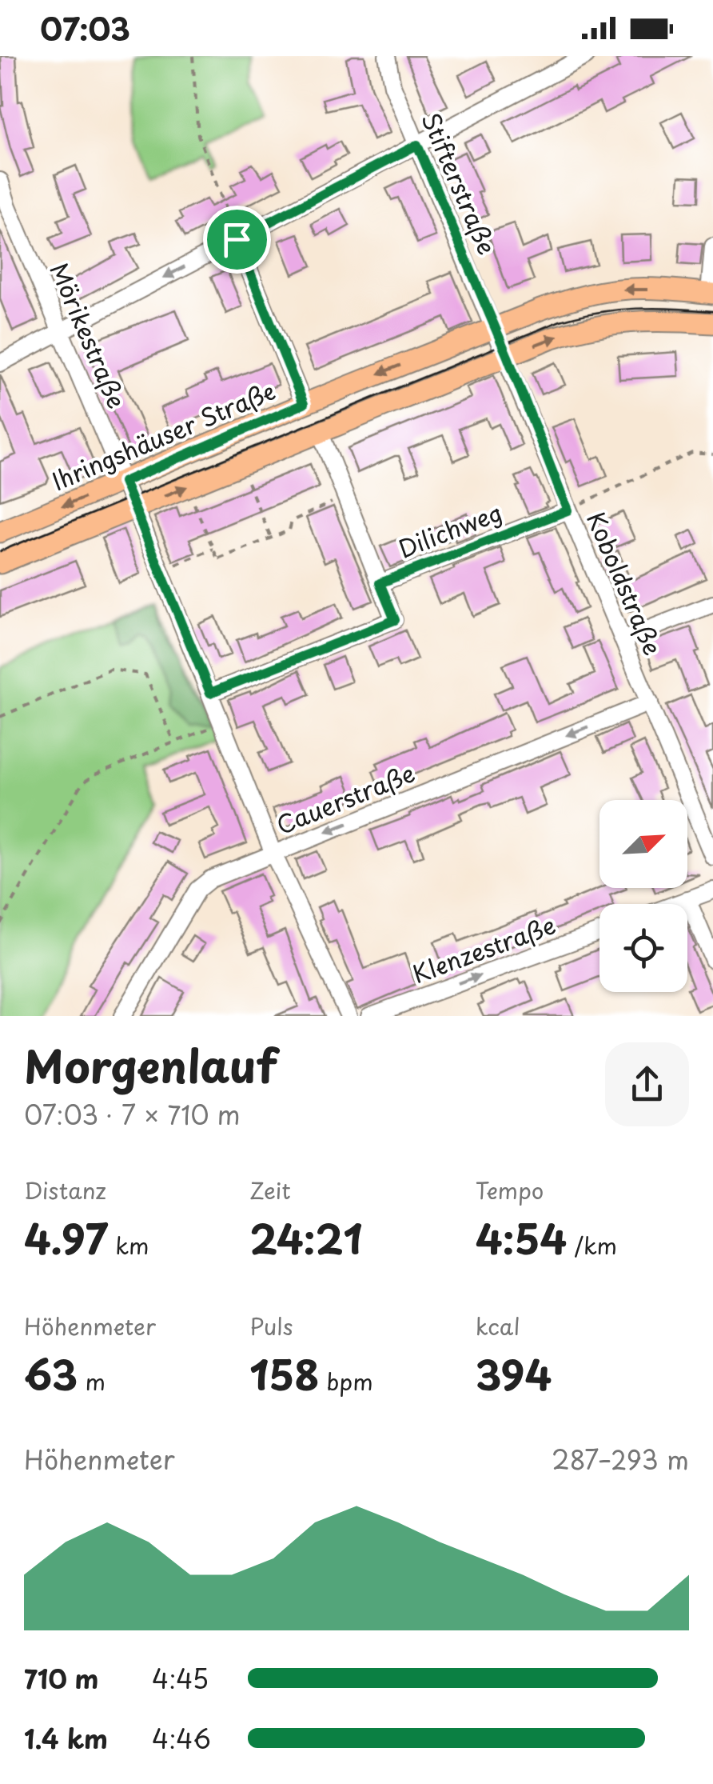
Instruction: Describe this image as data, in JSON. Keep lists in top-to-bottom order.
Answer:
{
  "streets": {
    "main road": ["Ihringshäuser Straße"],
    "street": [
      "Stifterstraße",
      "Mörikestraße",
      "Dilichweg",
      "Koboldstraße",
      "Cauerstraße",
      "Klenzestraße"
    ]
  },
  "crossings": [
    ["Stifterstraße", "Ihringshäuser Straße"],
    ["Stifterstraße", "Koboldstraße"],
    ["Mörikestraße", "Ihringshäuser Straße"],
    ["Mörikestraße", "Dilichweg"],
    ["Mörikestraße", "Cauerstraße"],
    ["Ihringshäuser Straße", "Koboldstraße"],
    ["Dilichweg", "Koboldstraße"],
    ["Koboldstraße", "Cauerstraße"]
  ],
  "one_way": ["Cauerstraße", "Klenzestraße"],
  "north": "top right",
  "page": {
    "status": "07:03",
    "heading": ["Morgenlauf", "07:03 · 7 × 710 m"],
    "stats": [
      ["Distanz", "4.97 km"],
      ["Zeit", "24:21"],
      ["Tempo", "4:54 /km"],
      ["Höhenmeter", "63 m"],
      ["Puls", "158 bpm"],
      ["kcal", "394"]
    ],
    "chart": ["Höhenmeter", "287–293 m"],
    "list": [
      {
        "name": "710 m",
        "note": "4:45"
      },
      {
        "name": "1.4 km",
        "note": "4:46"
      }
    ]
  }
}
